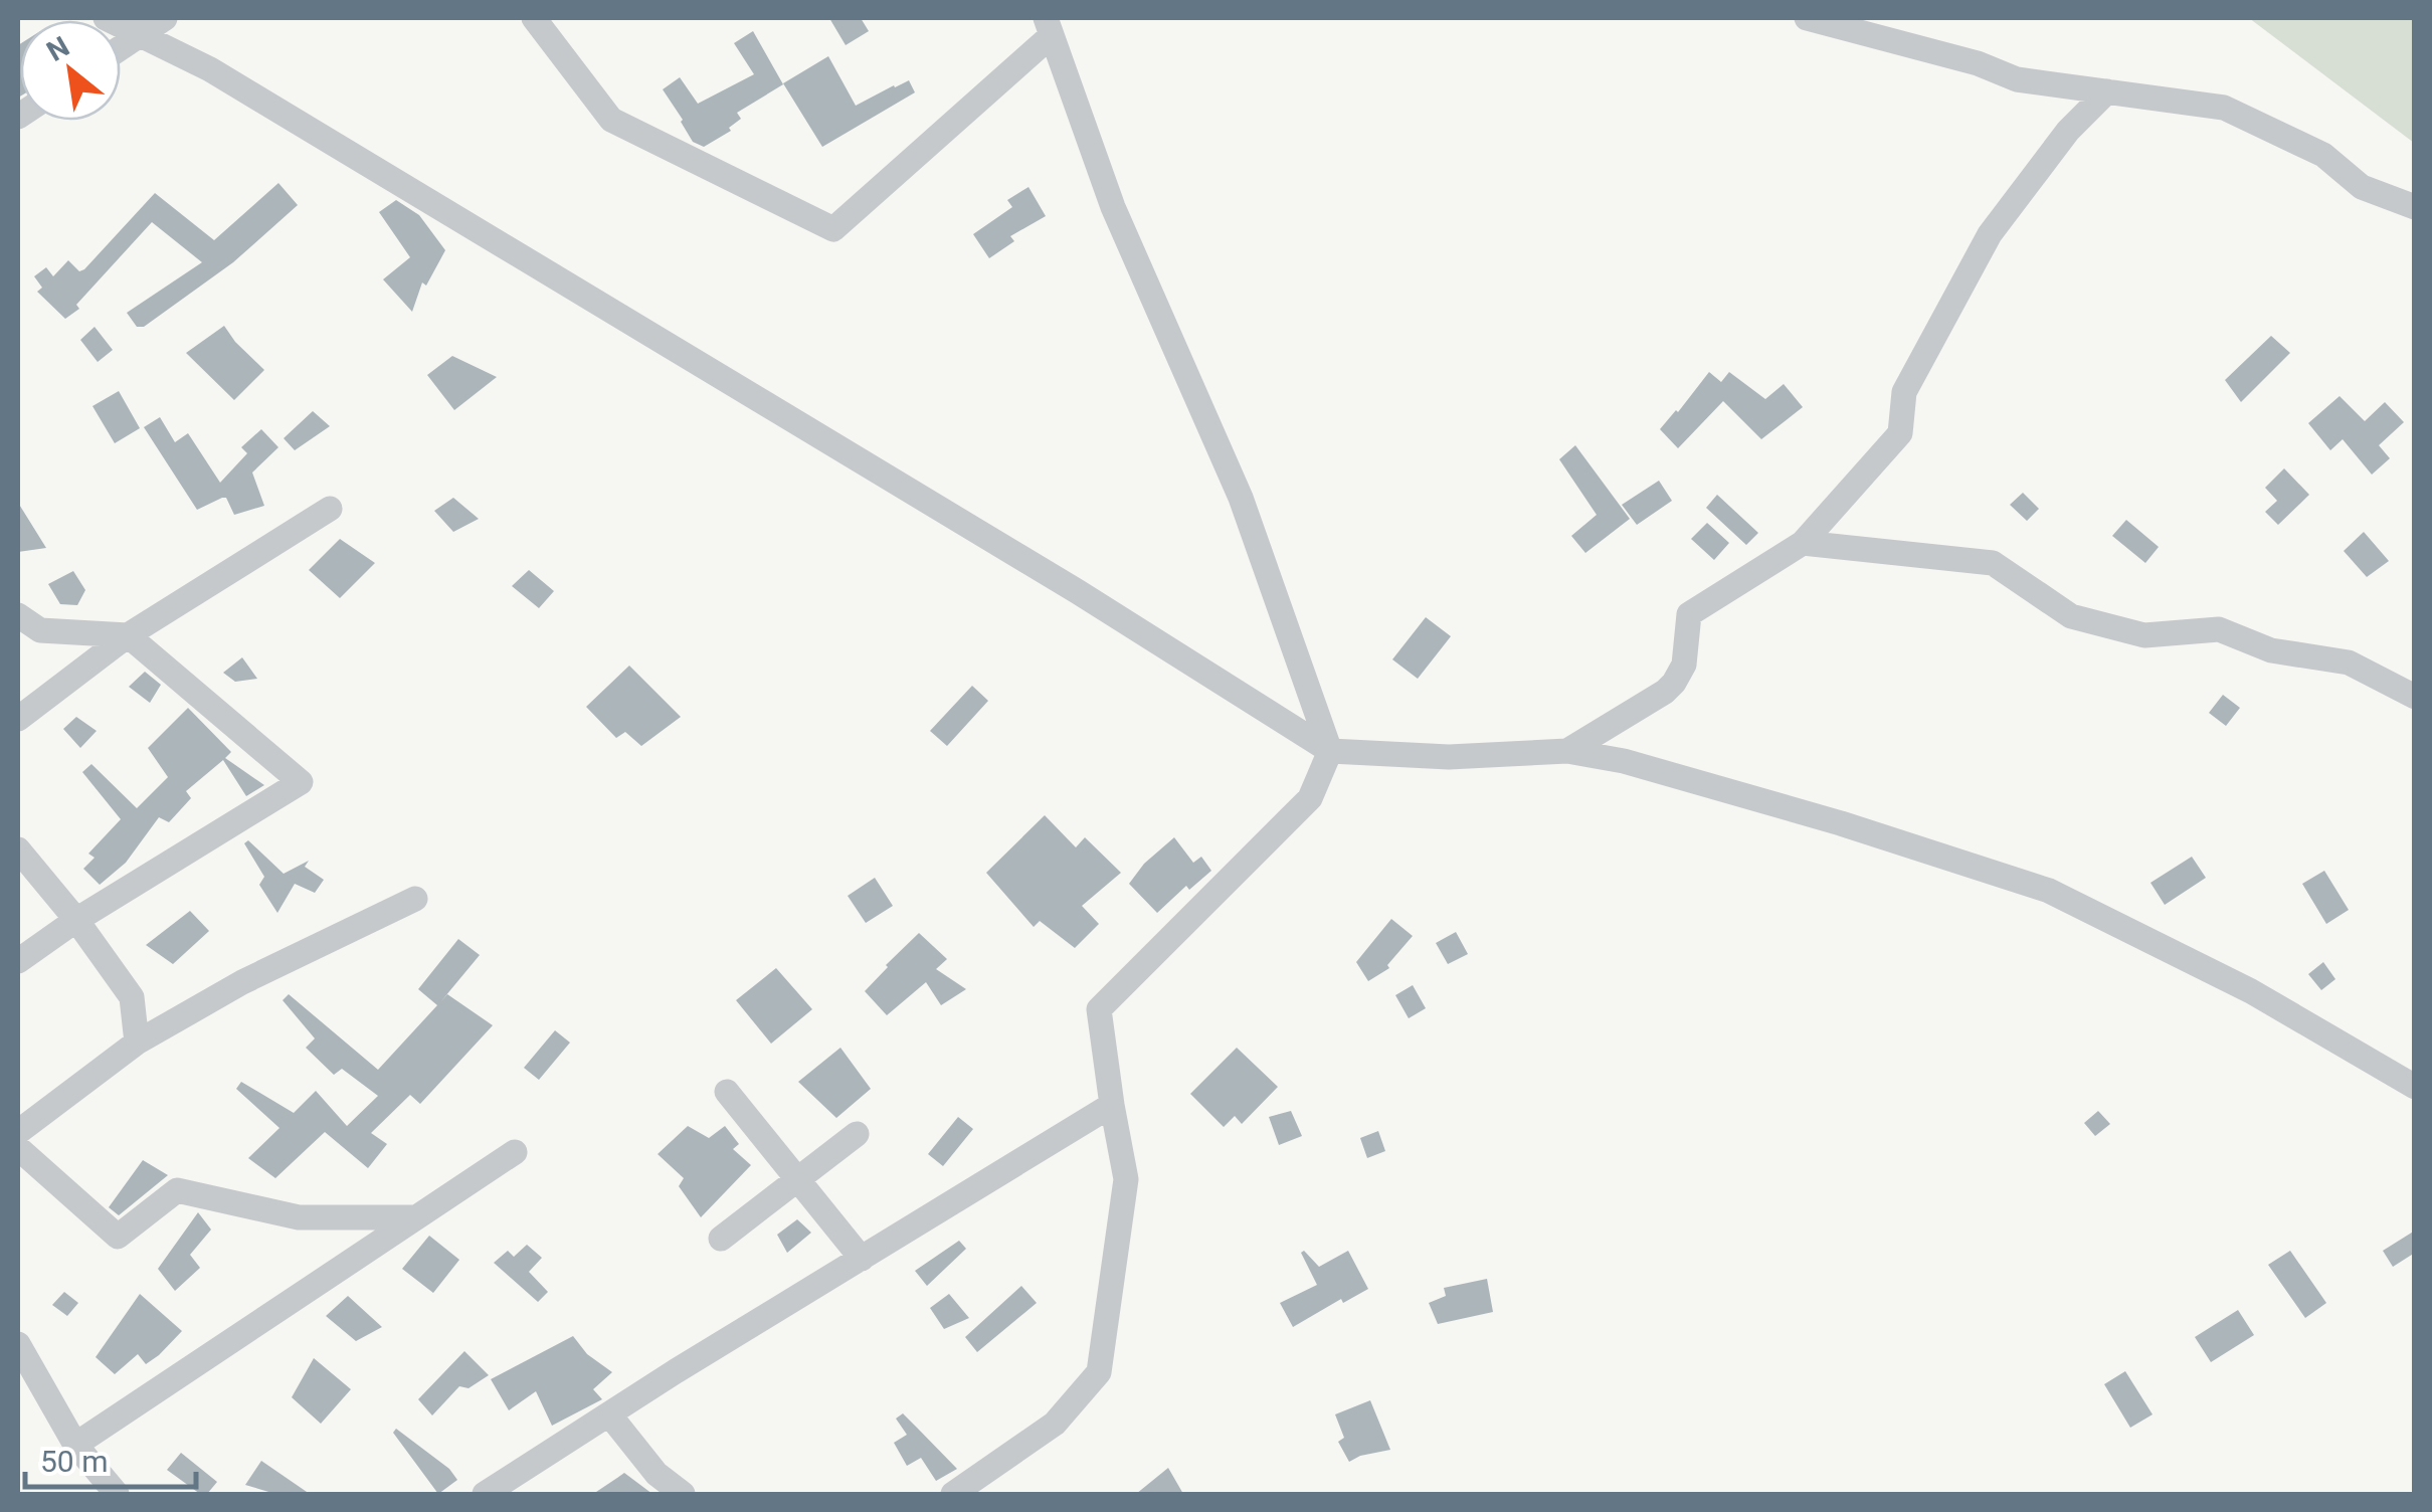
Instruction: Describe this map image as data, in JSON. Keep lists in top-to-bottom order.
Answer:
{
  "scale_bar": "50 m",
  "north": "top left"
}
